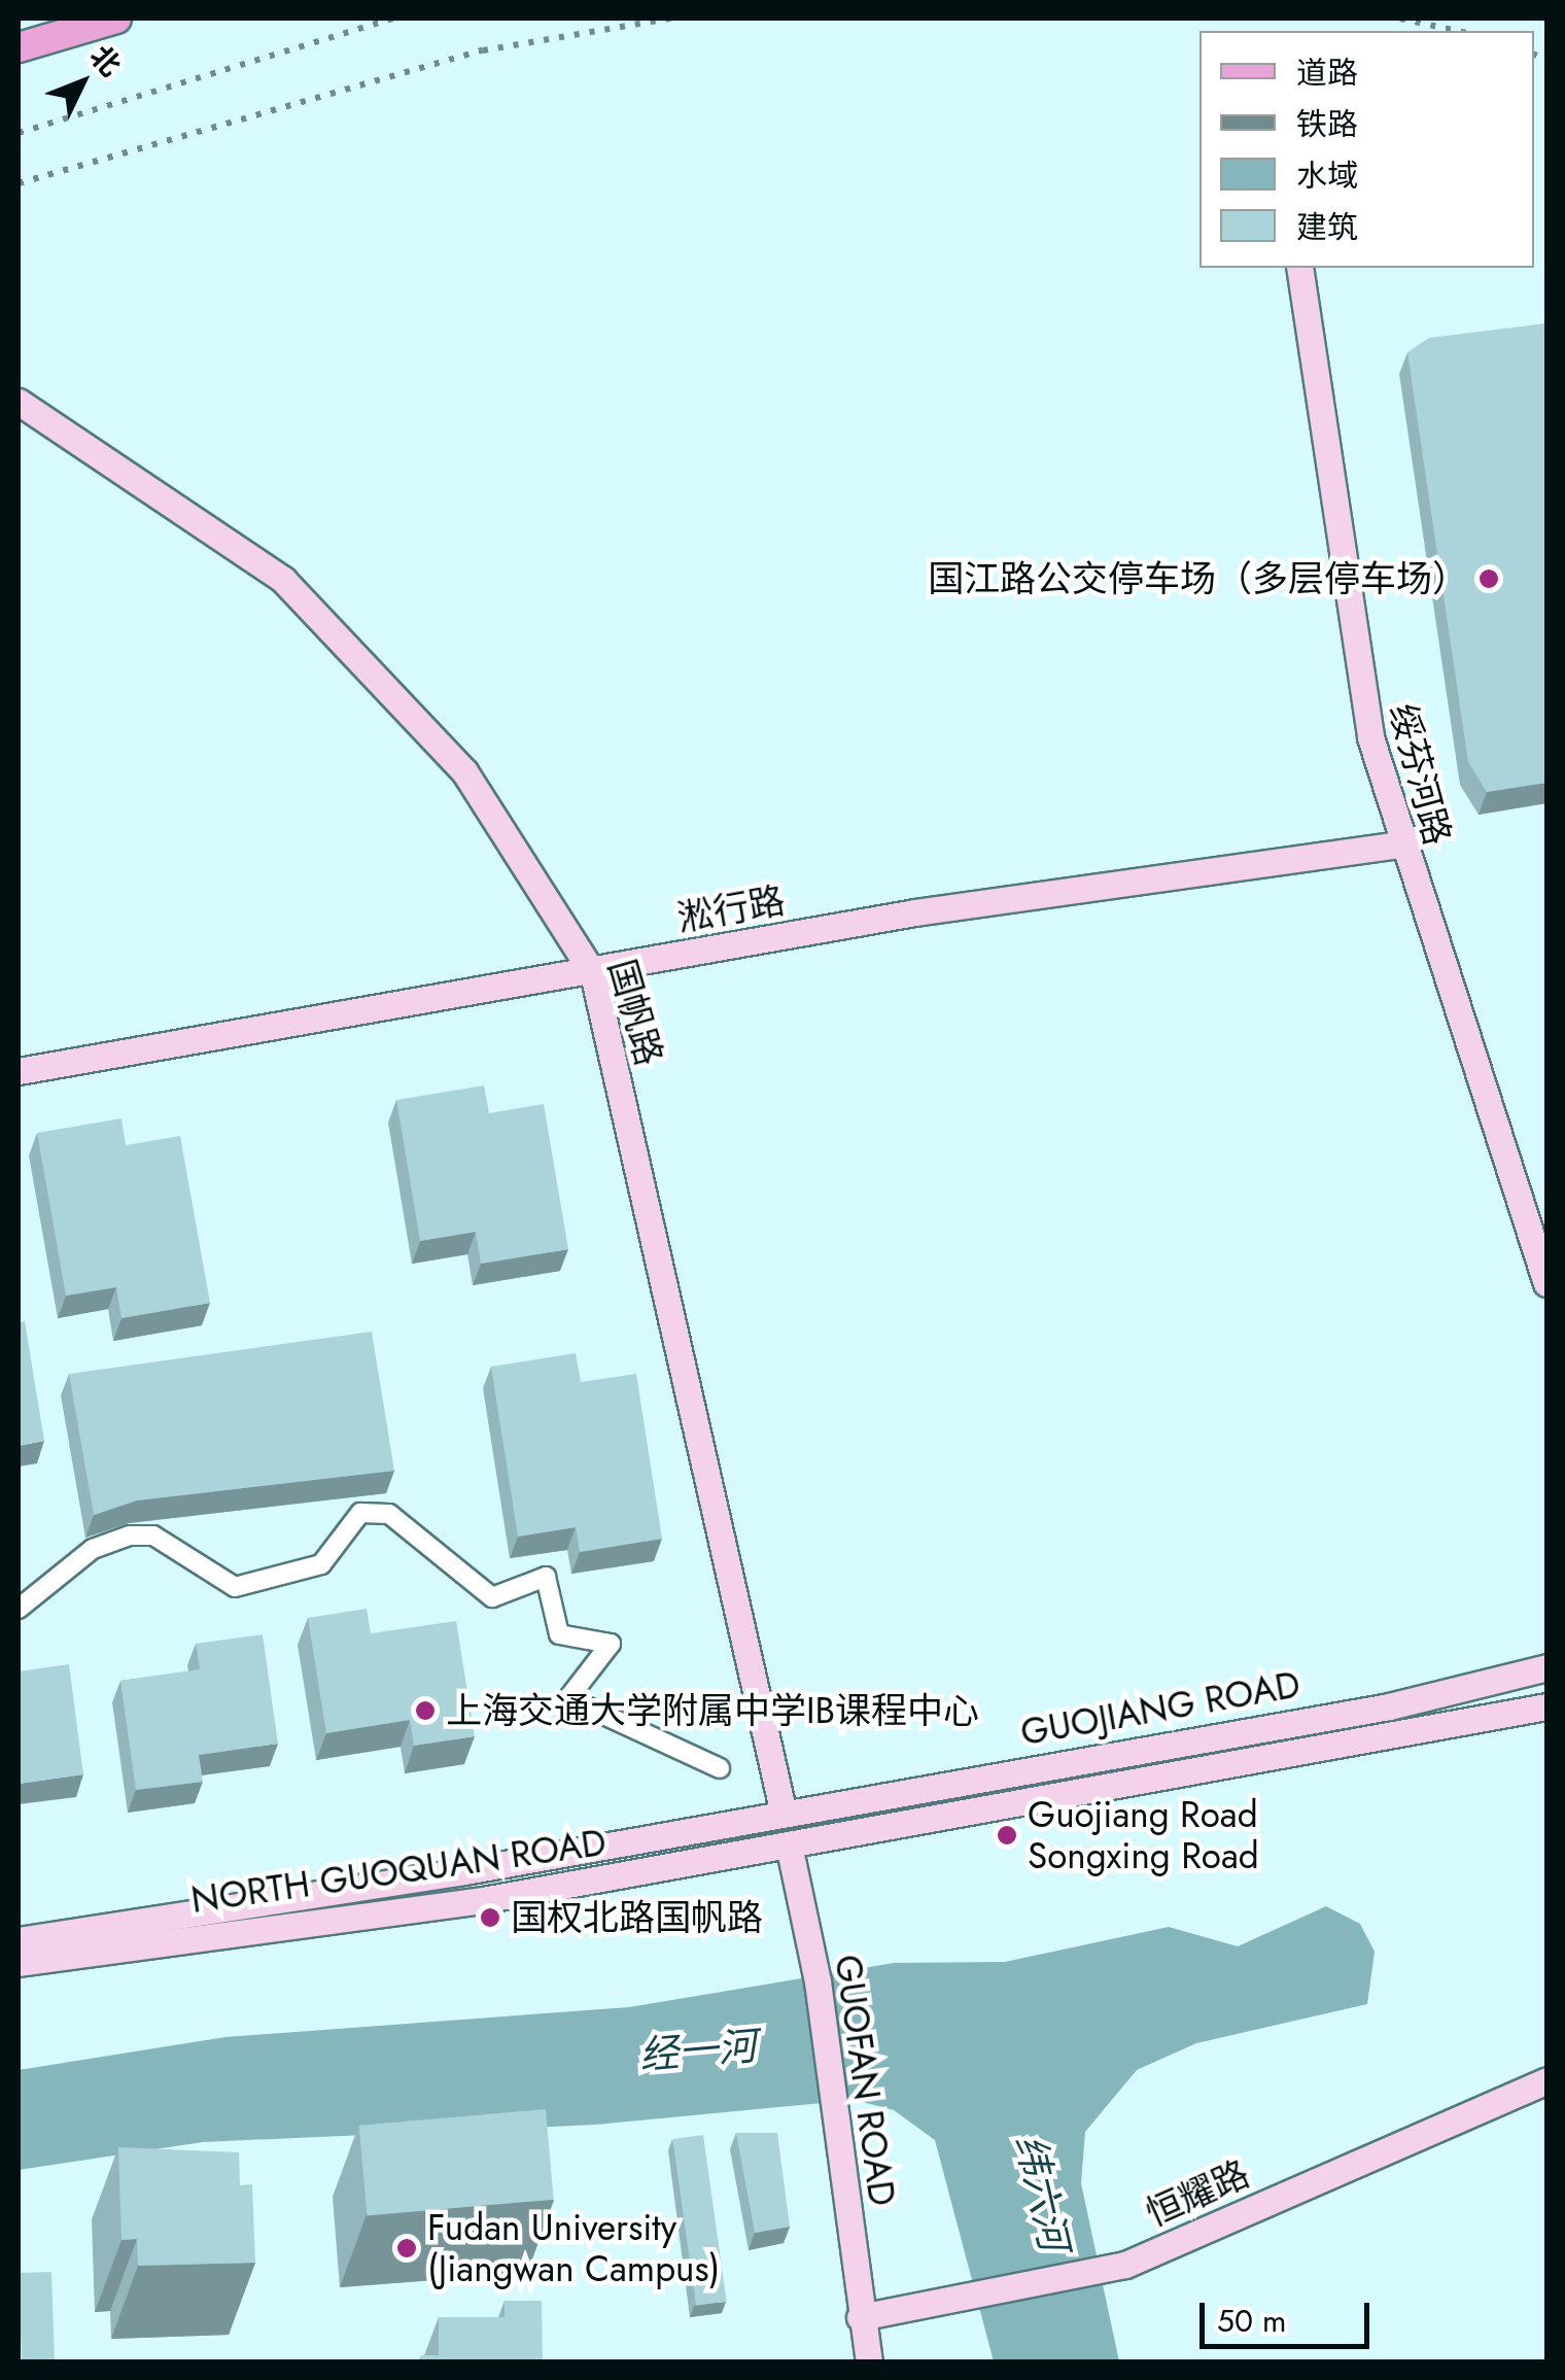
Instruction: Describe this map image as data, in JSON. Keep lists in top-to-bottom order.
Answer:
{
  "streets": {
    "street": [
      "绥芬河路",
      "淞行路",
      "国帆路",
      "GUOJIANG ROAD",
      "NORTH GUOQUAN ROAD",
      "GUOFAN ROAD",
      "恒耀路"
    ]
  },
  "crossings": [
    ["绥芬河路", "淞行路"],
    ["淞行路", "国帆路"],
    ["国帆路", "GUOJIANG ROAD"],
    ["国帆路", "NORTH GUOQUAN ROAD"],
    ["国帆路", "GUOFAN ROAD"],
    ["GUOJIANG ROAD", "NORTH GUOQUAN ROAD"],
    ["GUOJIANG ROAD", "GUOFAN ROAD"],
    ["NORTH GUOQUAN ROAD", "GUOFAN ROAD"],
    ["GUOFAN ROAD", "恒耀路"]
  ],
  "water": ["经一河", "纬六河"],
  "places": [
    "国江路公交停车场（多层停车场）",
    "上海交通大学附属中学IB课程中心",
    "Guojiang Road Songxing Road",
    "国权北路国帆路",
    "Fudan University (Jiangwan Campus)"
  ],
  "legend": [
    "道路",
    "铁路",
    "水域",
    "建筑"
  ],
  "scale_bar": "50 m",
  "north": "top right"
}
